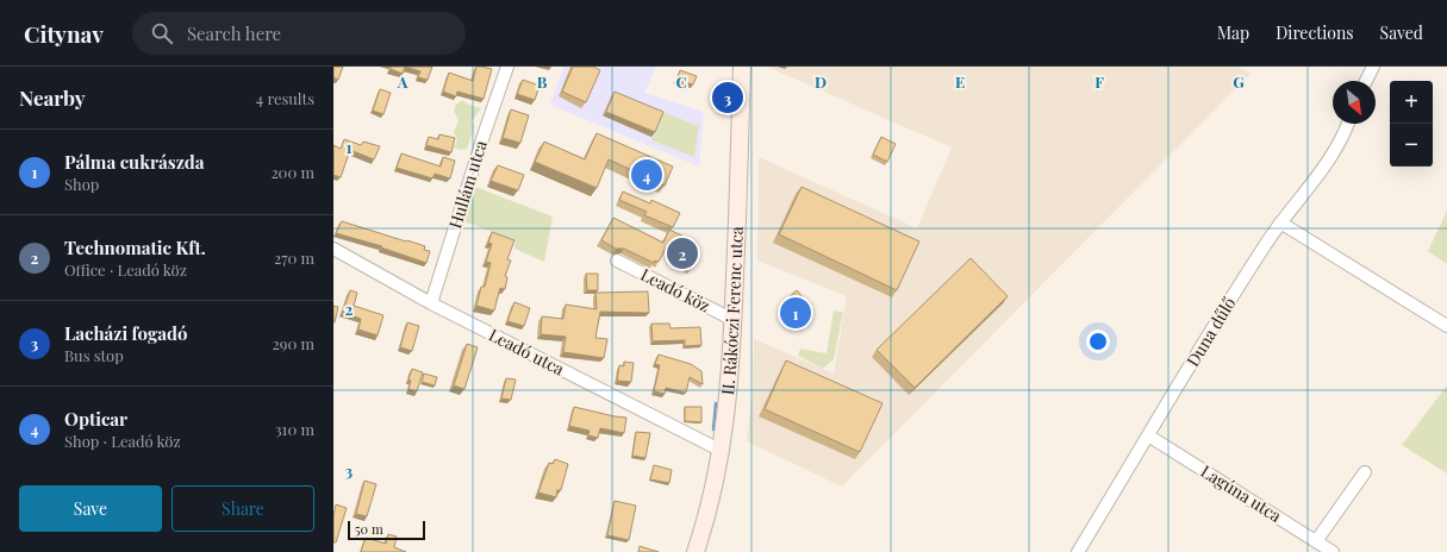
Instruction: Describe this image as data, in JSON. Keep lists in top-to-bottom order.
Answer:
{
  "streets": {
    "main road": ["II. Rákóczi Ferenc utca"],
    "street": [
      "Hullám utca",
      "Leadó köz",
      "Duna dűlő",
      "Leadó utca",
      "Lagúna utca"
    ]
  },
  "crossings": [
    ["Hullám utca", "Leadó utca"],
    ["Leadó köz", "II. Rákóczi Ferenc utca"],
    ["II. Rákóczi Ferenc utca", "Leadó utca"],
    ["Duna dűlő", "Lagúna utca"]
  ],
  "scale_bar": "50 m",
  "north": "bottom right",
  "page": {
    "header": "Citynav",
    "search": "Search here",
    "nav": ["Map", "Directions", "Saved"],
    "heading": ["Nearby", "4 results"],
    "pins": [
      "3",
      "4",
      "2",
      "1"
    ],
    "map_buttons": ["+", "−"],
    "list": [
      {
        "mark": "1",
        "name": "Pálma cukrászda",
        "note": "Shop",
        "value": "200 m"
      },
      {
        "mark": "2",
        "name": "Technomatic Kft.",
        "note": "Office · Leadó köz",
        "value": "270 m"
      },
      {
        "mark": "3",
        "name": "Lacházi fogadó",
        "note": "Bus stop",
        "value": "290 m"
      },
      {
        "mark": "4",
        "name": "Opticar",
        "note": "Shop · Leadó köz",
        "value": "310 m"
      }
    ],
    "buttons": ["Save", "Share"],
    "scale": "50 m"
  },
  "grid": {
    "columns": [
      "A",
      "B",
      "C",
      "D",
      "E",
      "F",
      "G"
    ],
    "rows": ["1", "2", "3"]
  }
}
